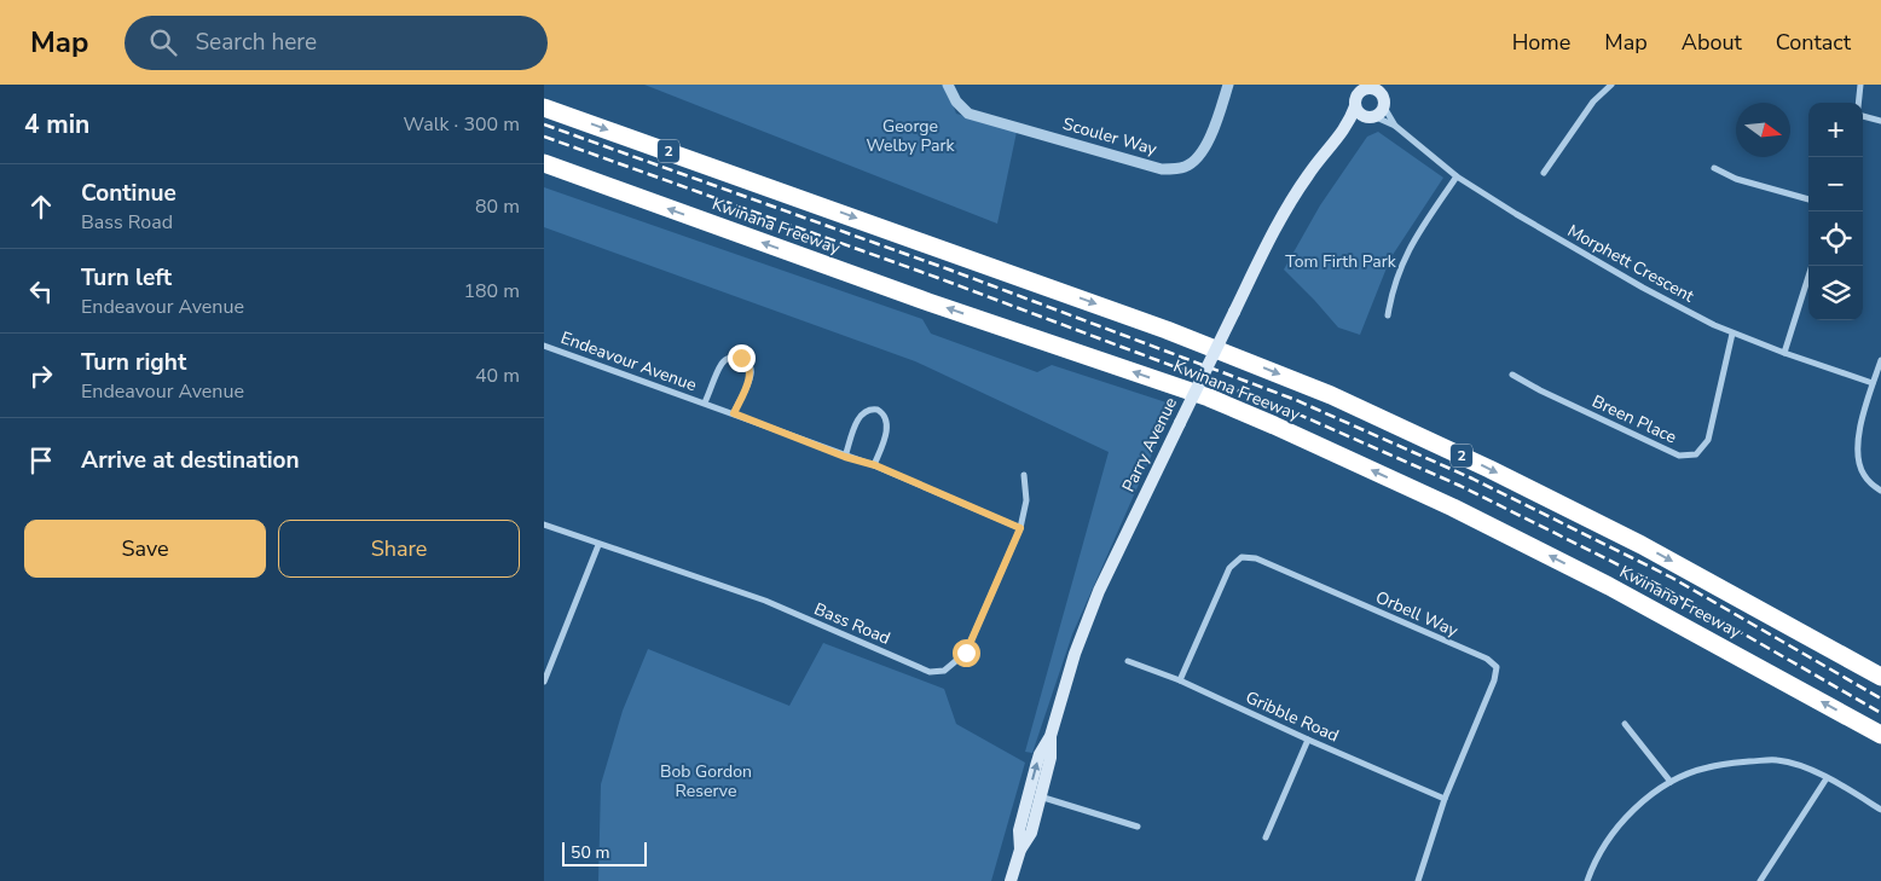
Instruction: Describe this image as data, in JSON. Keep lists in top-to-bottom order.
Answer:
{
  "streets": {
    "highway": ["2", "Kwinana Freeway"],
    "main road": ["Parry Avenue"],
    "street": [
      "Scouler Way",
      "Morphett Crescent",
      "Endeavour Avenue",
      "Breen Place",
      "Orbell Way",
      "Bass Road",
      "Gribble Road"
    ]
  },
  "crossings": [
    ["Morphett Crescent", "Breen Place"],
    ["Morphett Crescent", "Parry Avenue"],
    ["Endeavour Avenue", "Bass Road"],
    ["Orbell Way", "Gribble Road"]
  ],
  "parks": ["George Welby Park", "Tom Firth Park", "Bob Gordon Reserve"],
  "scale_bar": "50 m",
  "north": "right",
  "page": {
    "header": "Map",
    "search": "Search here",
    "nav": [
      "Home",
      "Map",
      "About",
      "Contact"
    ],
    "heading": ["4 min", "Walk · 300 m"],
    "map_buttons": ["+", "−"],
    "list": [
      ["Continue", "Bass Road", "80 m"],
      ["Turn left", "Endeavour Avenue", "180 m"],
      ["Turn right", "Endeavour Avenue", "40 m"],
      "Arrive at destination"
    ],
    "buttons": ["Save", "Share"],
    "scale": "50 m"
  }
}
